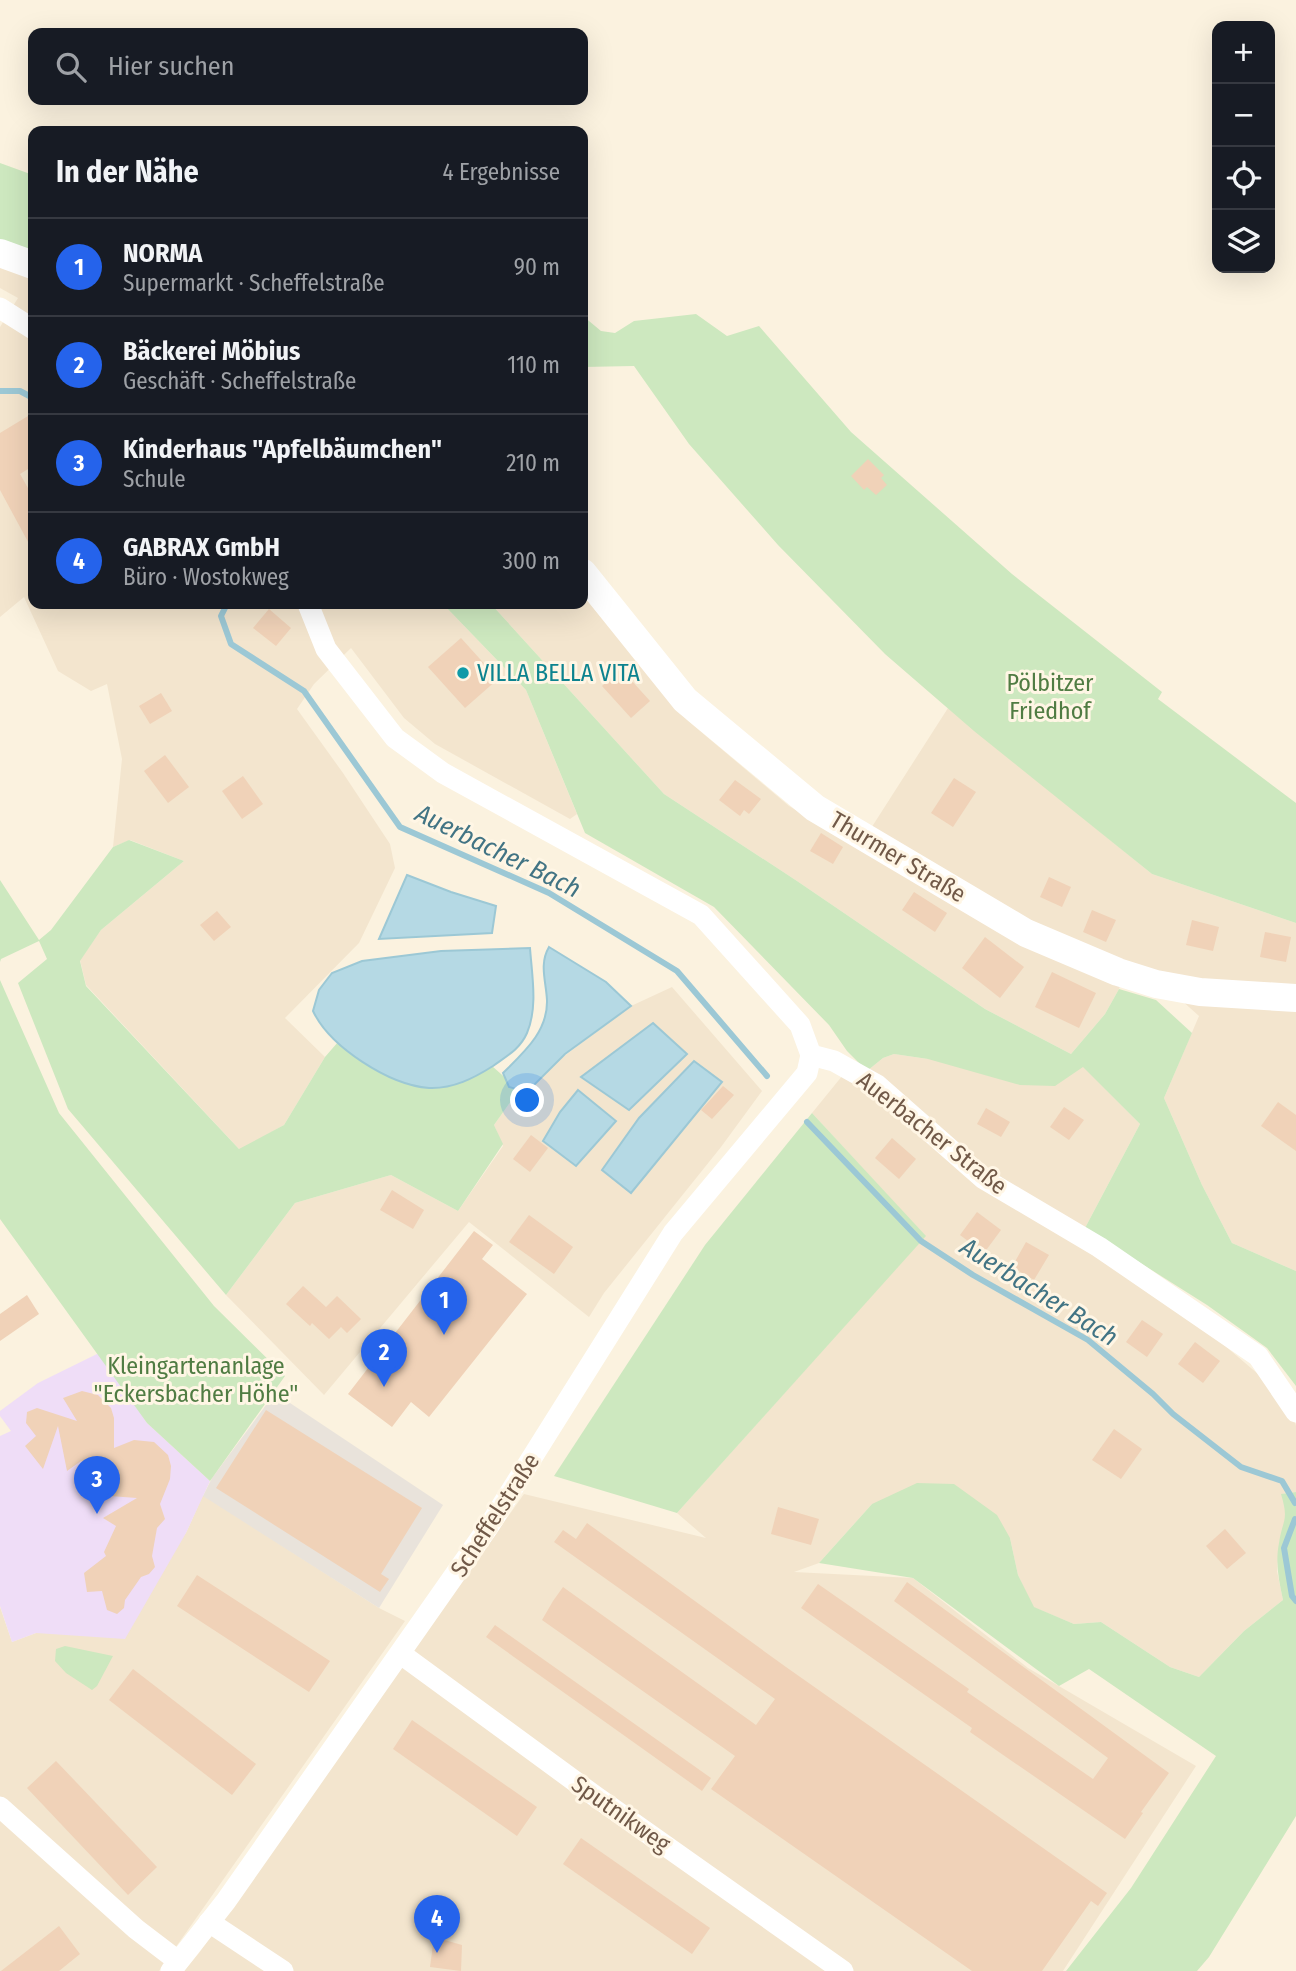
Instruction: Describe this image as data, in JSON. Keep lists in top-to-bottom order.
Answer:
{
  "streets": {
    "street": [
      "Thurmer Straße",
      "Auerbacher Straße",
      "Scheffelstraße",
      "Sputnikweg"
    ]
  },
  "crossings": [
    ["Auerbacher Straße", "Scheffelstraße"],
    ["Scheffelstraße", "Sputnikweg"]
  ],
  "water": ["Auerbacher Bach"],
  "parks": ["Pölbitzer Friedhof", "Kleingartenanlage \"Eckersbacher Höhe\""],
  "places": ["VILLA BELLA VITA"],
  "page": {
    "map_buttons": ["+", "−"],
    "search": "Hier suchen",
    "heading": ["In der Nähe", "4 Ergebnisse"],
    "list": [
      {
        "mark": "1",
        "name": "NORMA",
        "note": "Supermarkt · Scheffelstraße",
        "value": "90 m"
      },
      {
        "mark": "2",
        "name": "Bäckerei Möbius",
        "note": "Geschäft · Scheffelstraße",
        "value": "110 m"
      },
      {
        "mark": "3",
        "name": "Kinderhaus \"Apfelbäumchen\"",
        "note": "Schule",
        "value": "210 m"
      },
      {
        "mark": "4",
        "name": "GABRAX GmbH",
        "note": "Büro · Wostokweg",
        "value": "300 m"
      }
    ],
    "pins": [
      "1",
      "2",
      "3",
      "4"
    ]
  }
}
